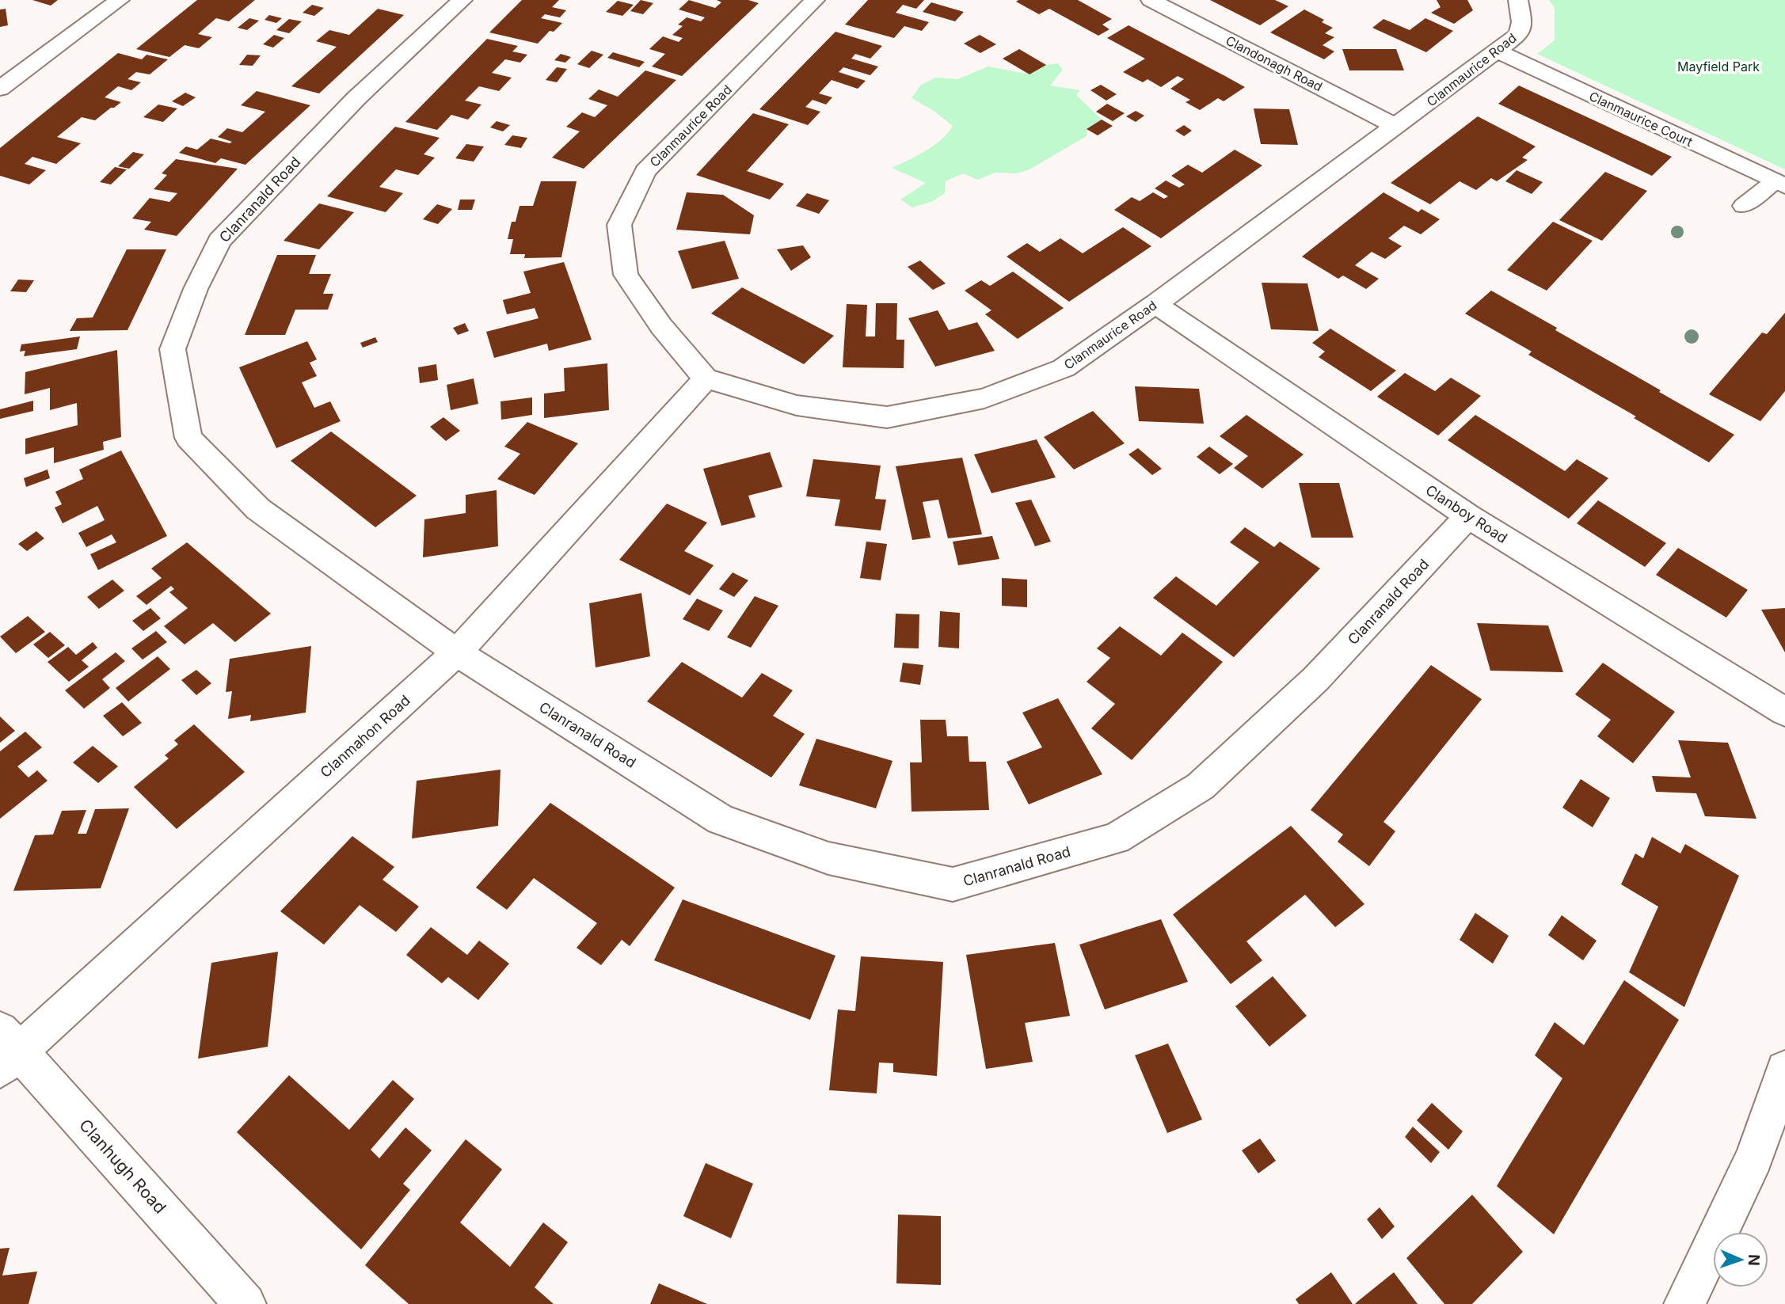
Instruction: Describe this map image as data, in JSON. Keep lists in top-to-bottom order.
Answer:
{
  "streets": {
    "street": [
      "Clandonagh Road",
      "Clanmaurice Road",
      "Clanmaurice Court",
      "Clanranald Road",
      "Clanboy Road",
      "Clanmahon Road",
      "Clanhugh Road"
    ]
  },
  "crossings": [
    ["Clandonagh Road", "Clanmaurice Road"],
    ["Clanmaurice Road", "Clanmaurice Court"],
    ["Clanmaurice Road", "Clanboy Road"],
    ["Clanmaurice Road", "Clanmahon Road"],
    ["Clanranald Road", "Clanboy Road"],
    ["Clanranald Road", "Clanmahon Road"],
    ["Clanmahon Road", "Clanhugh Road"]
  ],
  "parks": ["Mayfield Park"],
  "north": "right"
}
